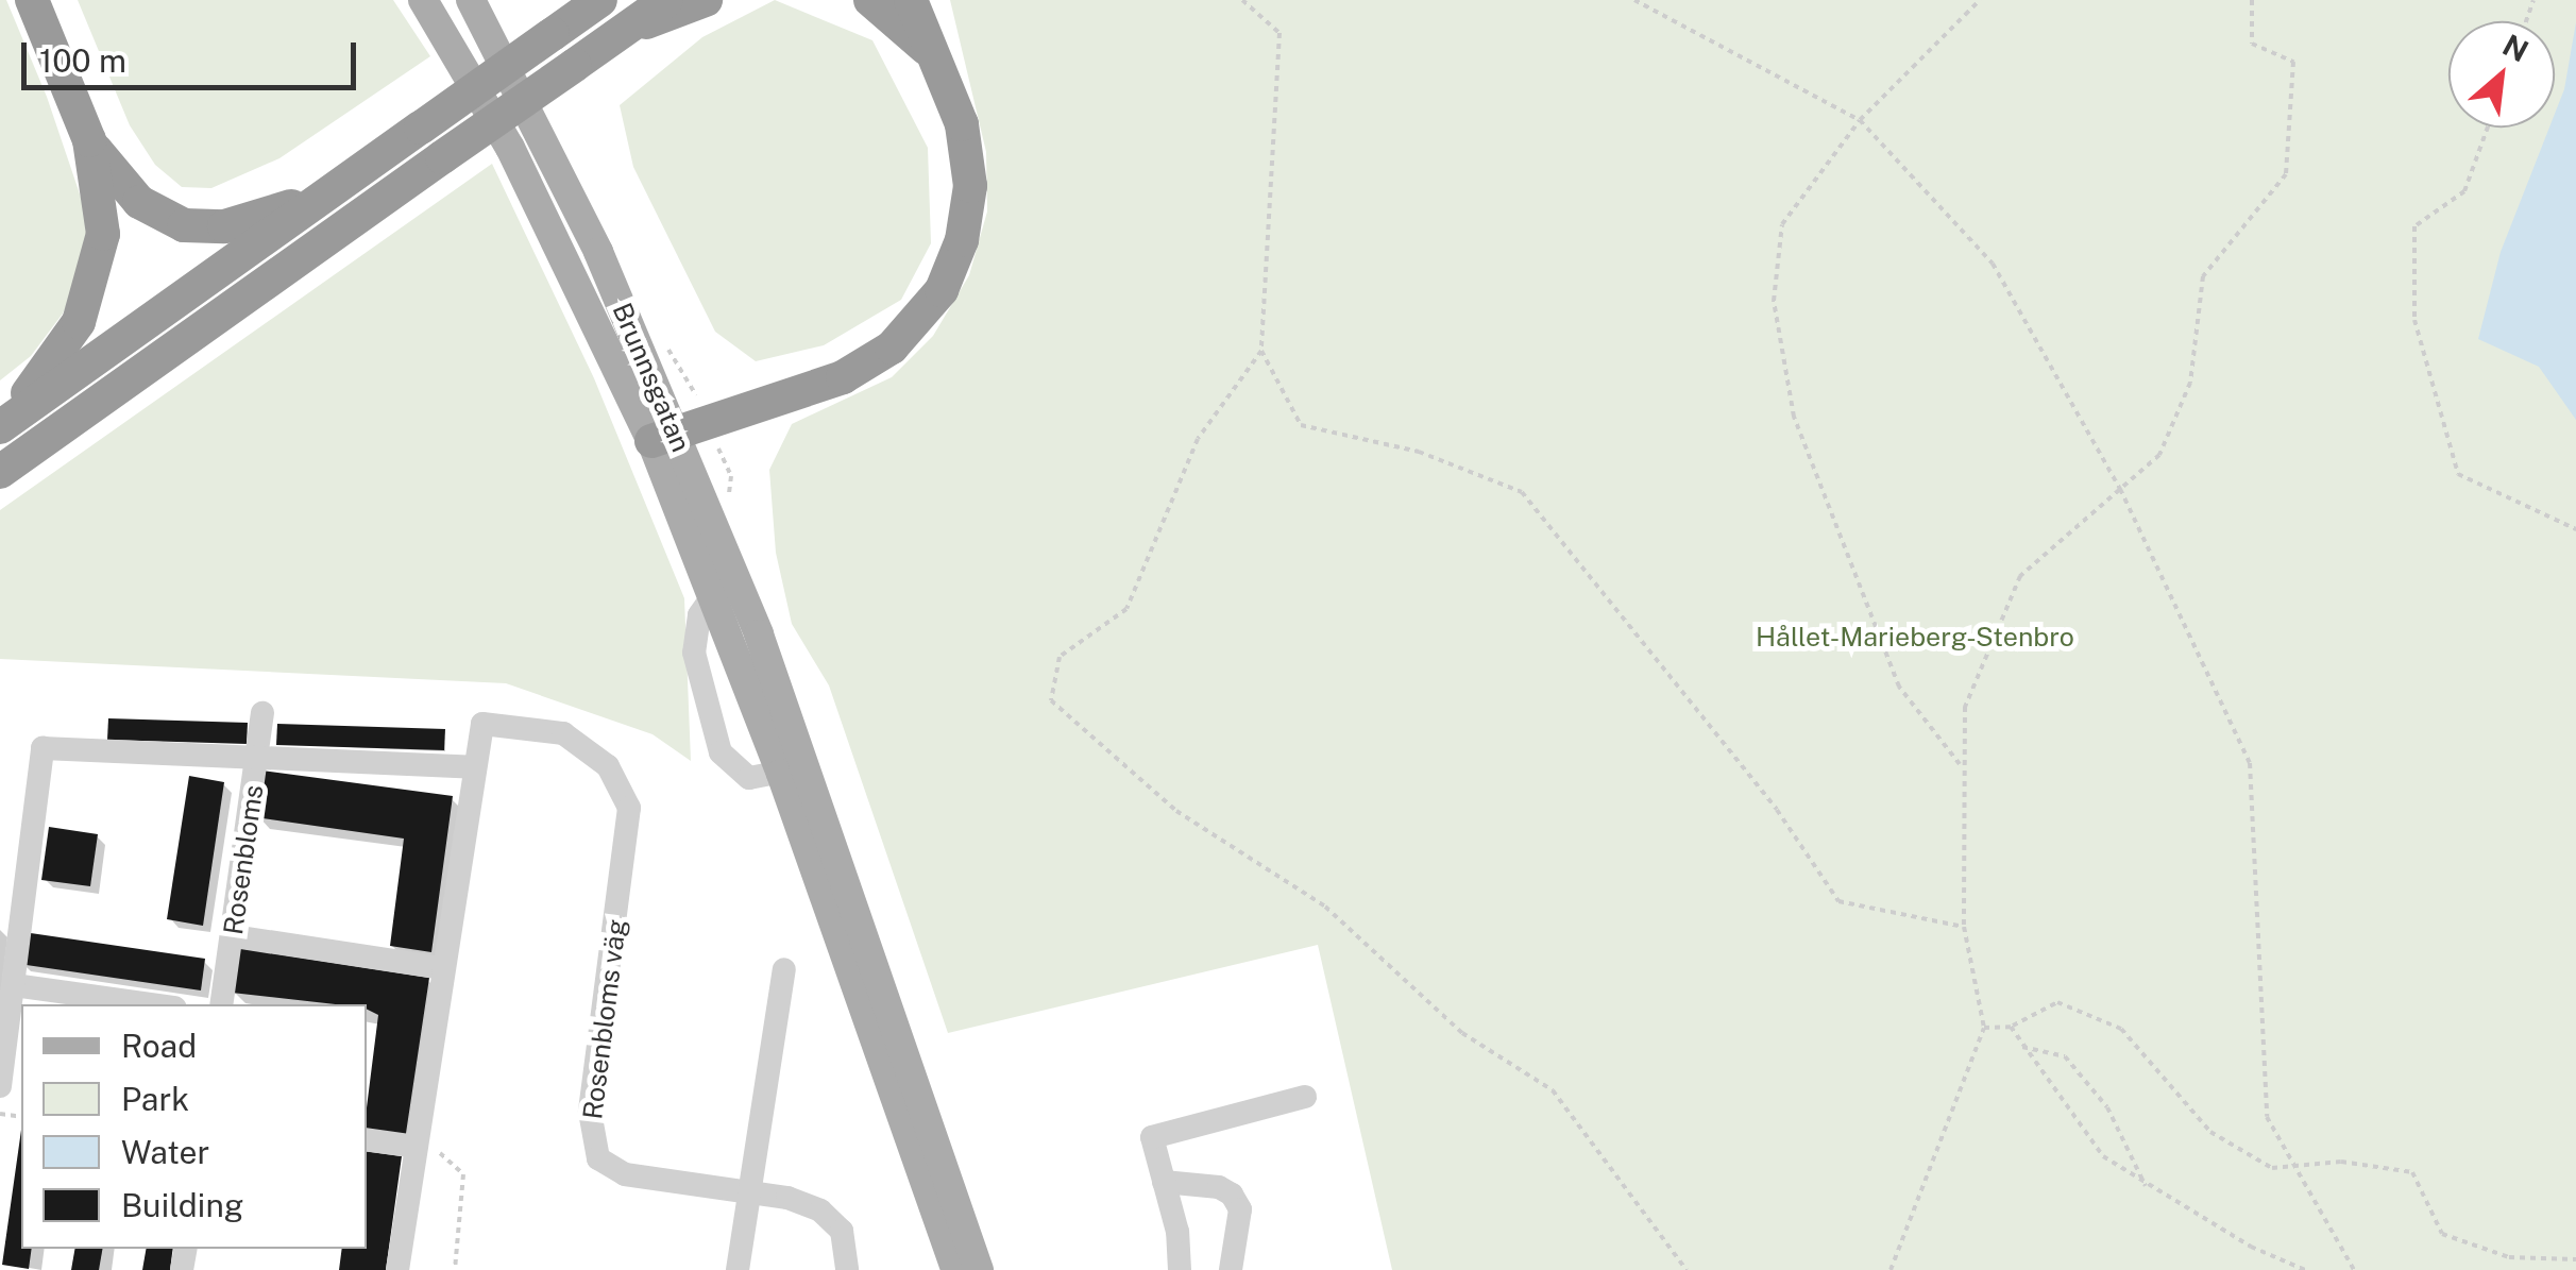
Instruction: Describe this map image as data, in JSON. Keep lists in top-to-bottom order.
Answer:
{
  "streets": {
    "main road": ["Brunnsgatan"],
    "street": ["Rosenbloms", "Rosenbloms väg"]
  },
  "parks": ["Hållet-Marieberg-Stenbro"],
  "legend": [
    "Road",
    "Park",
    "Water",
    "Building"
  ],
  "scale_bar": "100 m",
  "north": "top right"
}
